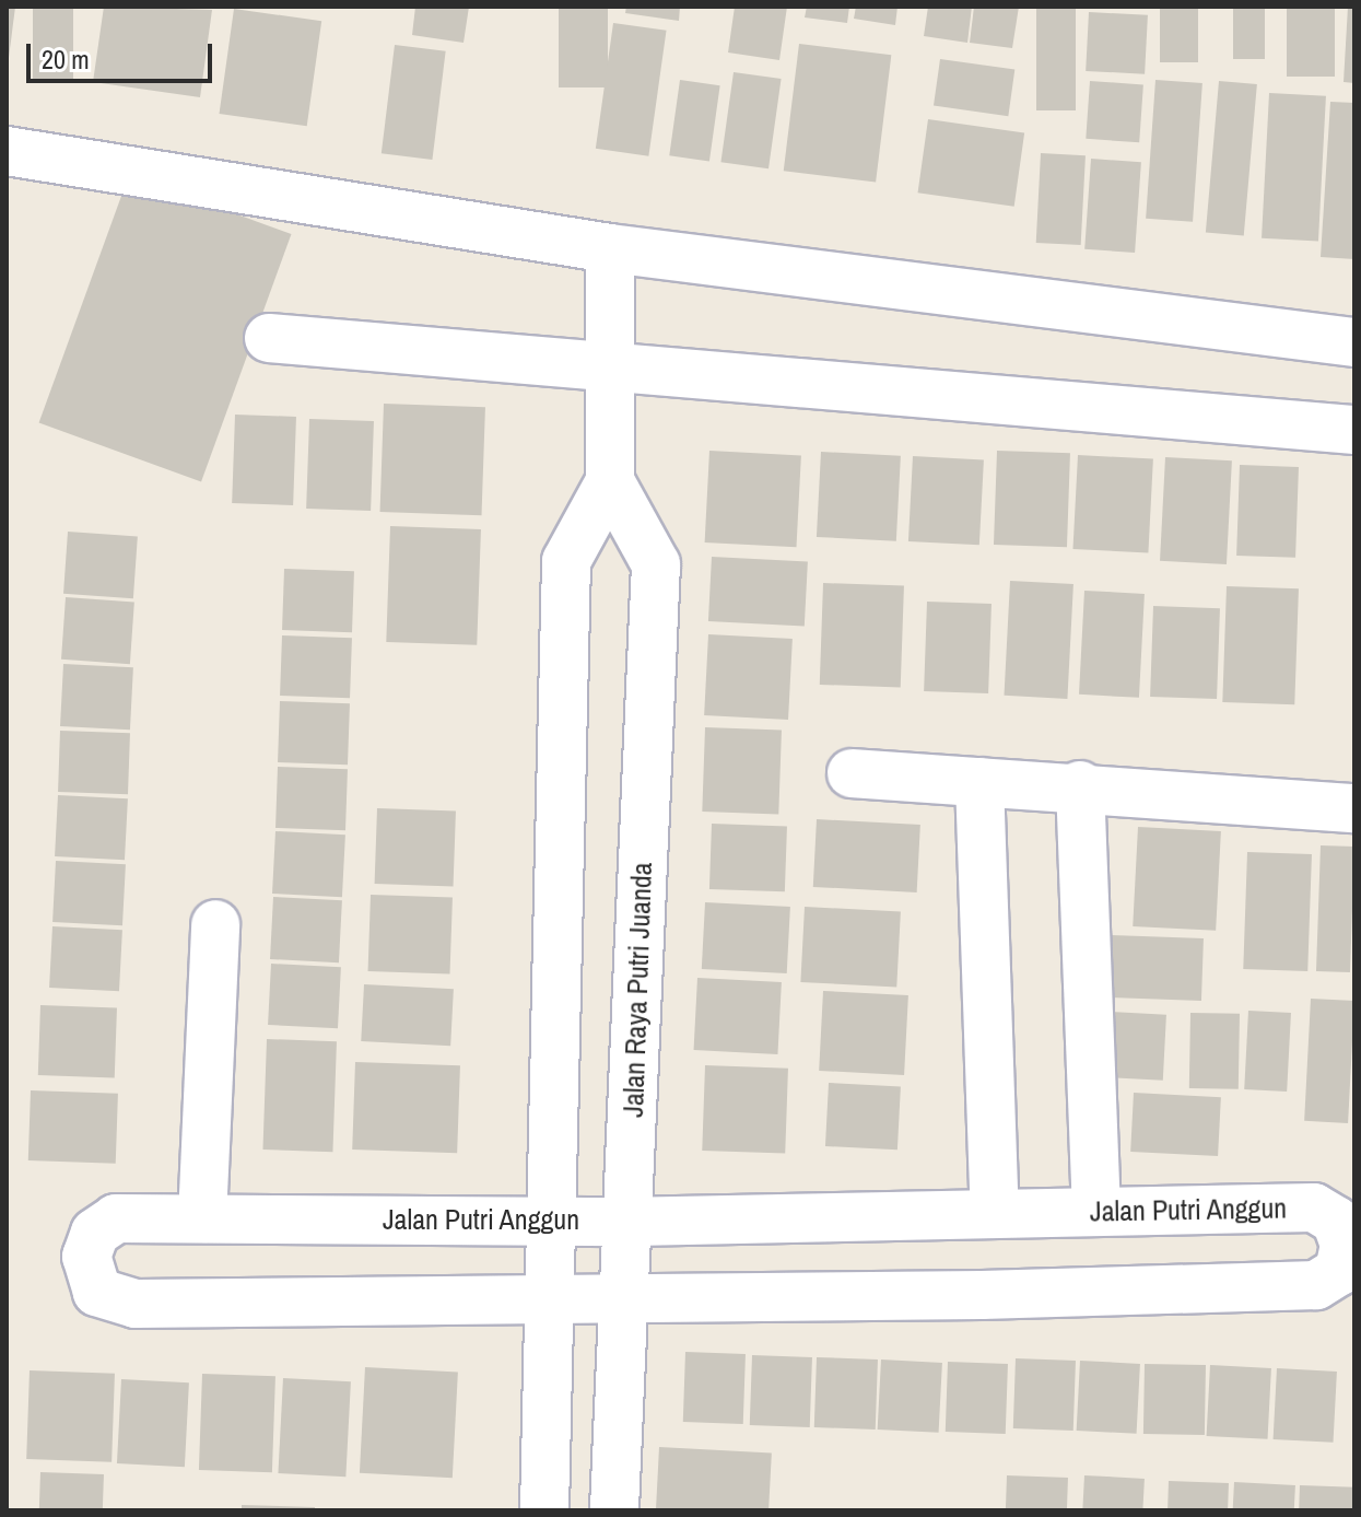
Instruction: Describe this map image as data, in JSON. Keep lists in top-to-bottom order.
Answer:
{
  "streets": {
    "street": ["Jalan Raya Putri Juanda", "Jalan Putri Anggun"]
  },
  "crossings": [
    ["Jalan Raya Putri Juanda", "Jalan Putri Anggun"]
  ],
  "scale_bar": "20 m"
}
